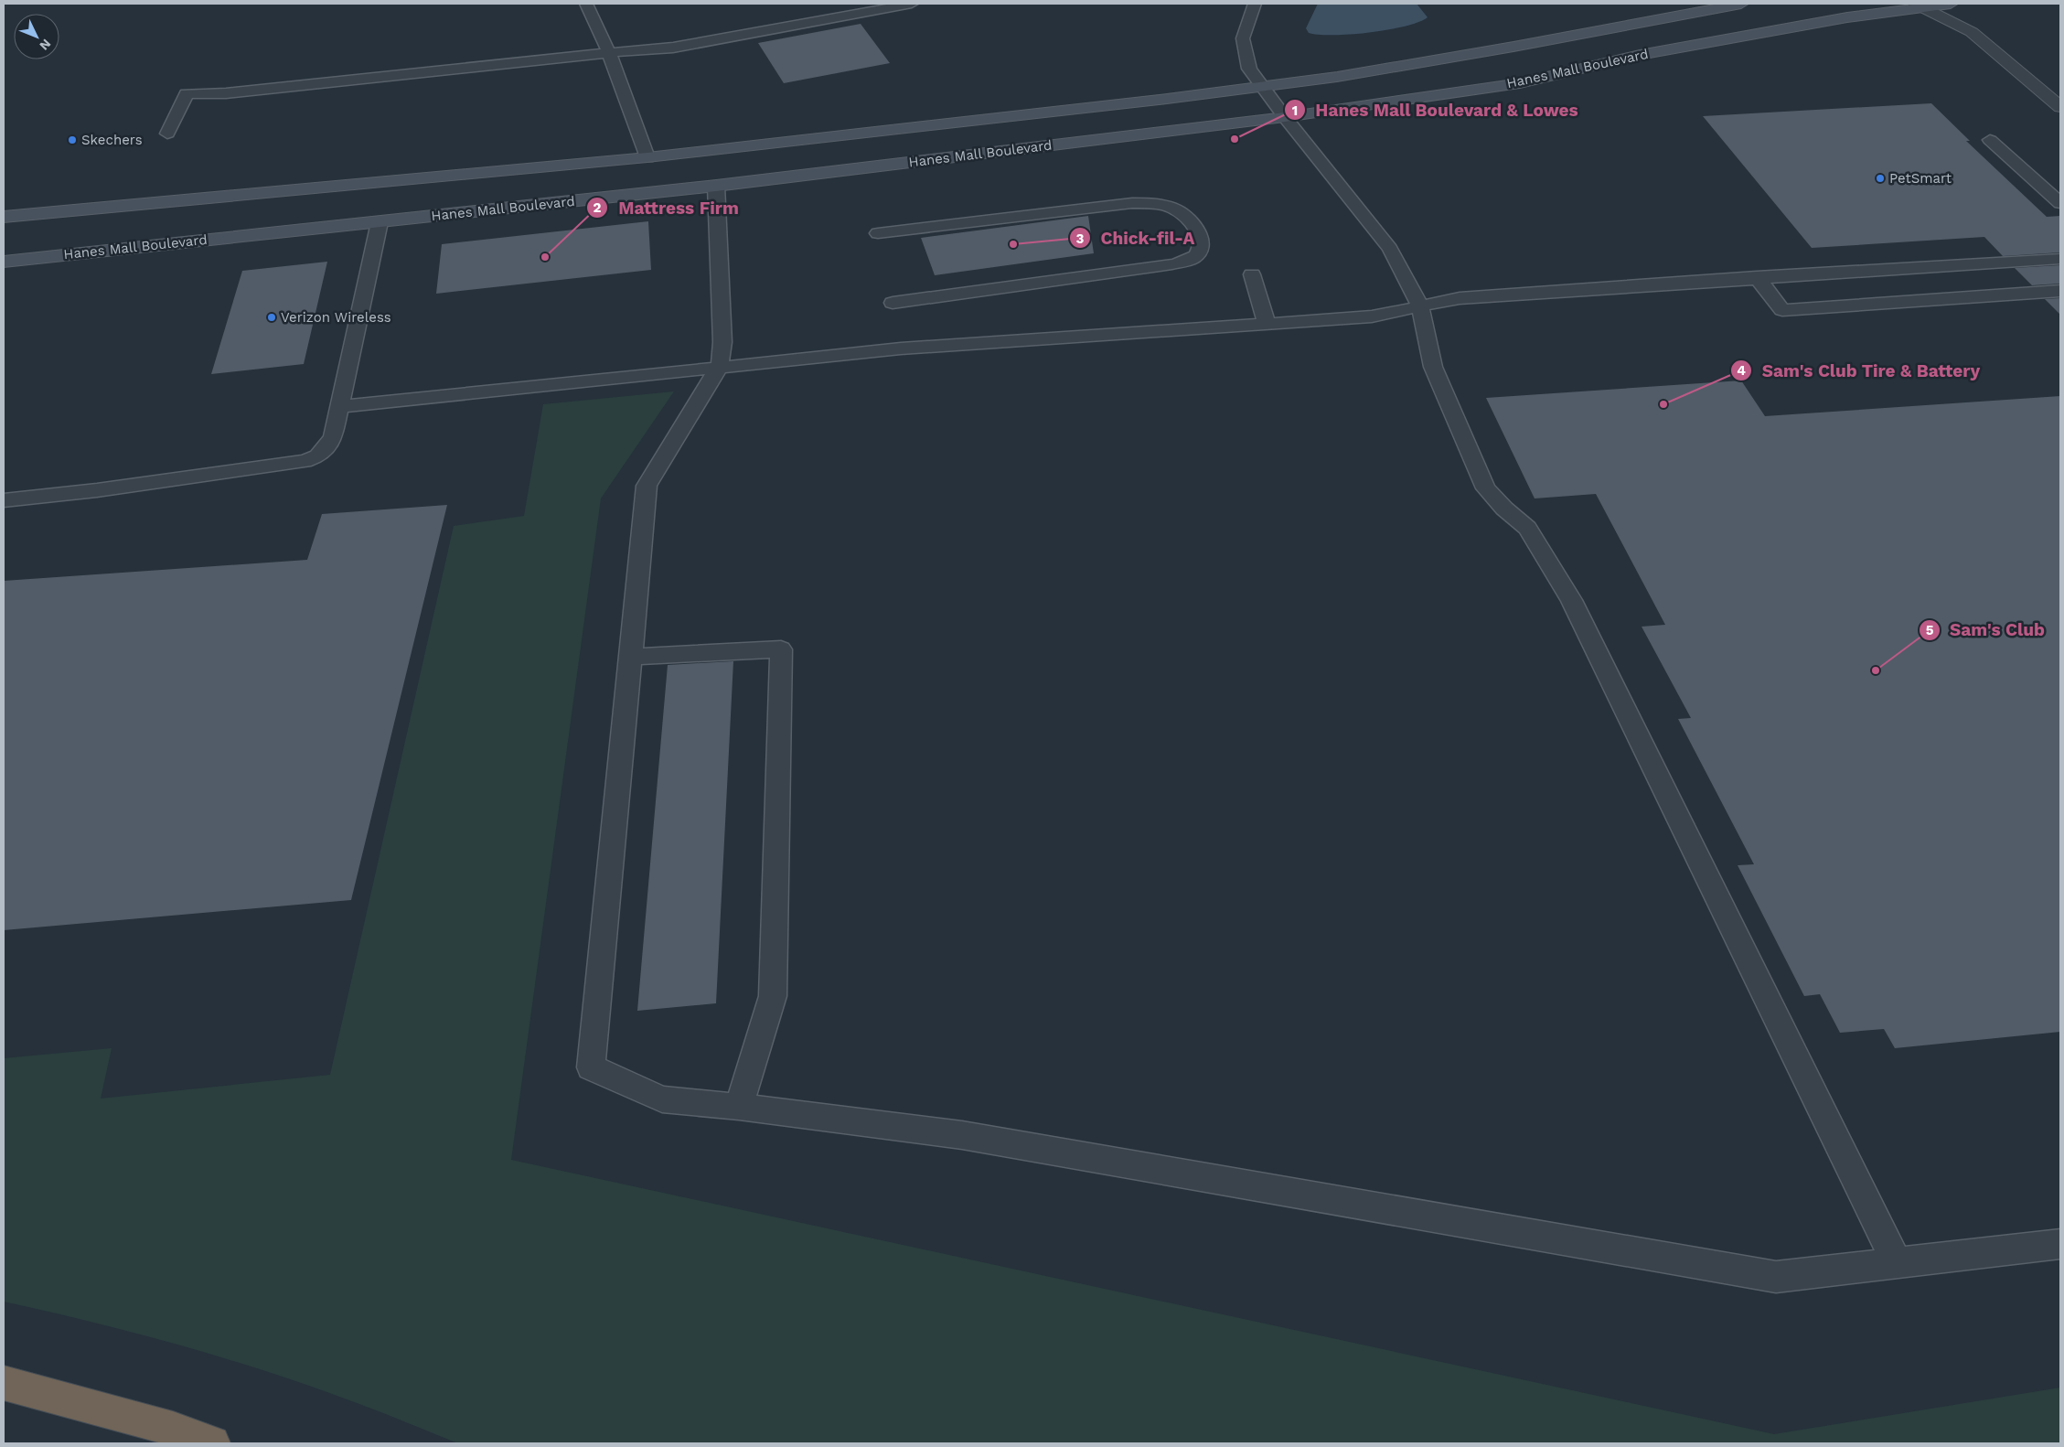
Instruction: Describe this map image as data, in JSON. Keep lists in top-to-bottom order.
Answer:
{
  "streets": {
    "main road": ["Hanes Mall Boulevard"]
  },
  "places": [
    "Hanes Mall Boulevard & Lowes",
    "Skechers",
    "PetSmart",
    "Chick-fil-A",
    "Mattress Firm",
    "Verizon Wireless",
    "Sam's Club Tire & Battery",
    "Sam's Club"
  ],
  "north": "bottom right"
}
